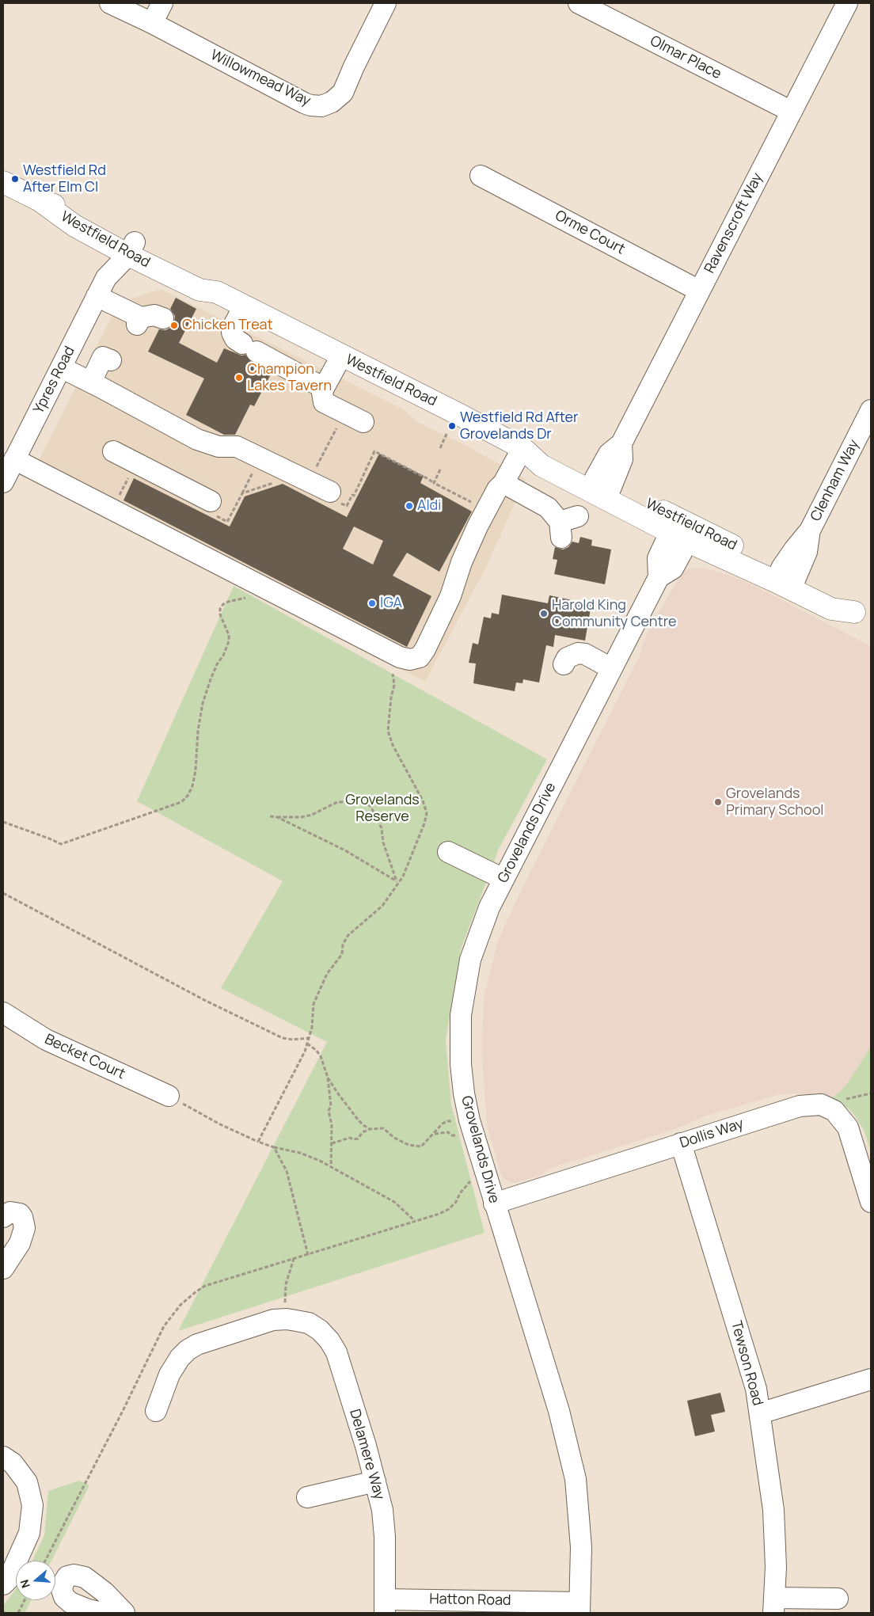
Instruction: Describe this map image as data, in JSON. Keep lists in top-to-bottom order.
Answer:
{
  "streets": {
    "main road": ["Westfield Road"],
    "street": [
      "Olmar Place",
      "Willowmead Way",
      "Ravenscroft Way",
      "Orme Court",
      "Ypres Road",
      "Clenham Way",
      "Grovelands Drive",
      "Becket Court",
      "Dollis Way",
      "Tewson Road",
      "Delamere Way",
      "Hatton Road"
    ]
  },
  "crossings": [
    ["Olmar Place", "Ravenscroft Way"],
    ["Ravenscroft Way", "Orme Court"],
    ["Ravenscroft Way", "Westfield Road"],
    ["Westfield Road", "Ypres Road"],
    ["Westfield Road", "Clenham Way"],
    ["Westfield Road", "Grovelands Drive"],
    ["Grovelands Drive", "Dollis Way"],
    ["Grovelands Drive", "Hatton Road"],
    ["Dollis Way", "Tewson Road"],
    ["Delamere Way", "Hatton Road"]
  ],
  "parks": ["Grovelands Reserve"],
  "places": [
    "Westfield Rd After Elm Cl",
    "Chicken Treat",
    "Champion Lakes Tavern",
    "Westfield Rd After Grovelands Dr",
    "Aldi",
    "IGA",
    "Harold King Community Centre",
    "Grovelands Primary School"
  ],
  "north": "left"
}
